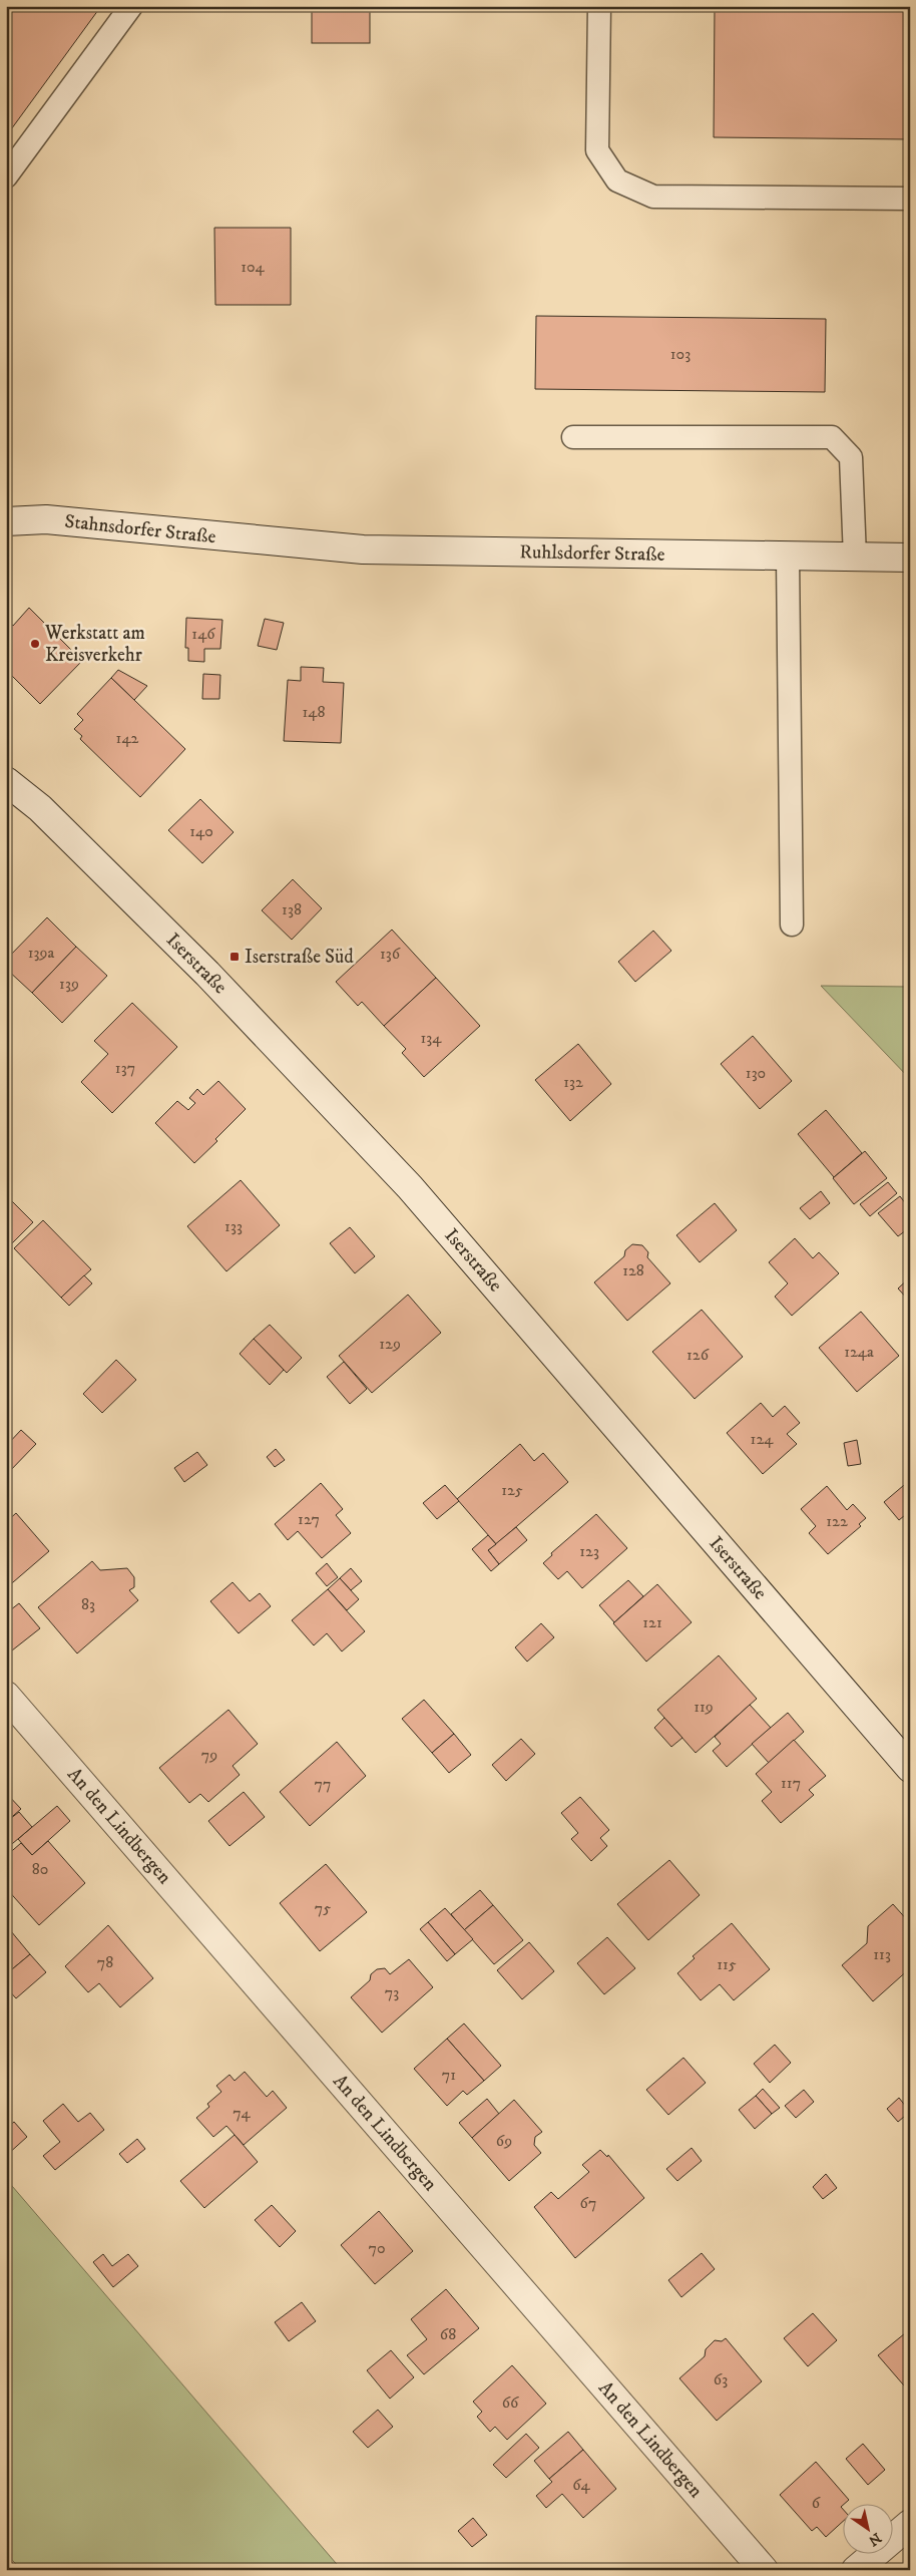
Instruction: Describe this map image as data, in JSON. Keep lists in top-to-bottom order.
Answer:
{
  "streets": {
    "street": [
      "Stahnsdorfer Straße",
      "Ruhlsdorfer Straße",
      "Iserstraße",
      "An den Lindbergen"
    ]
  },
  "crossings": [
    ["Stahnsdorfer Straße", "Ruhlsdorfer Straße"]
  ],
  "places": {
    "other": ["Werkstatt am Kreisverkehr"],
    "transit": ["Iserstraße Süd"]
  },
  "house_numbers": [
    "104",
    "103",
    "146",
    "148",
    "142",
    "140",
    "138",
    "139a",
    "136",
    "139",
    "134",
    "137",
    "130",
    "132",
    "133",
    "128",
    "129",
    "124a",
    "126",
    "124",
    "125",
    "127",
    "122",
    "123",
    "83",
    "121",
    "119",
    "79",
    "117",
    "77",
    "80",
    "75",
    "113",
    "78",
    "115",
    "73",
    "71",
    "74",
    "69",
    "67",
    "70",
    "68",
    "63",
    "66",
    "64",
    "6"
  ],
  "north": "bottom right"
}
